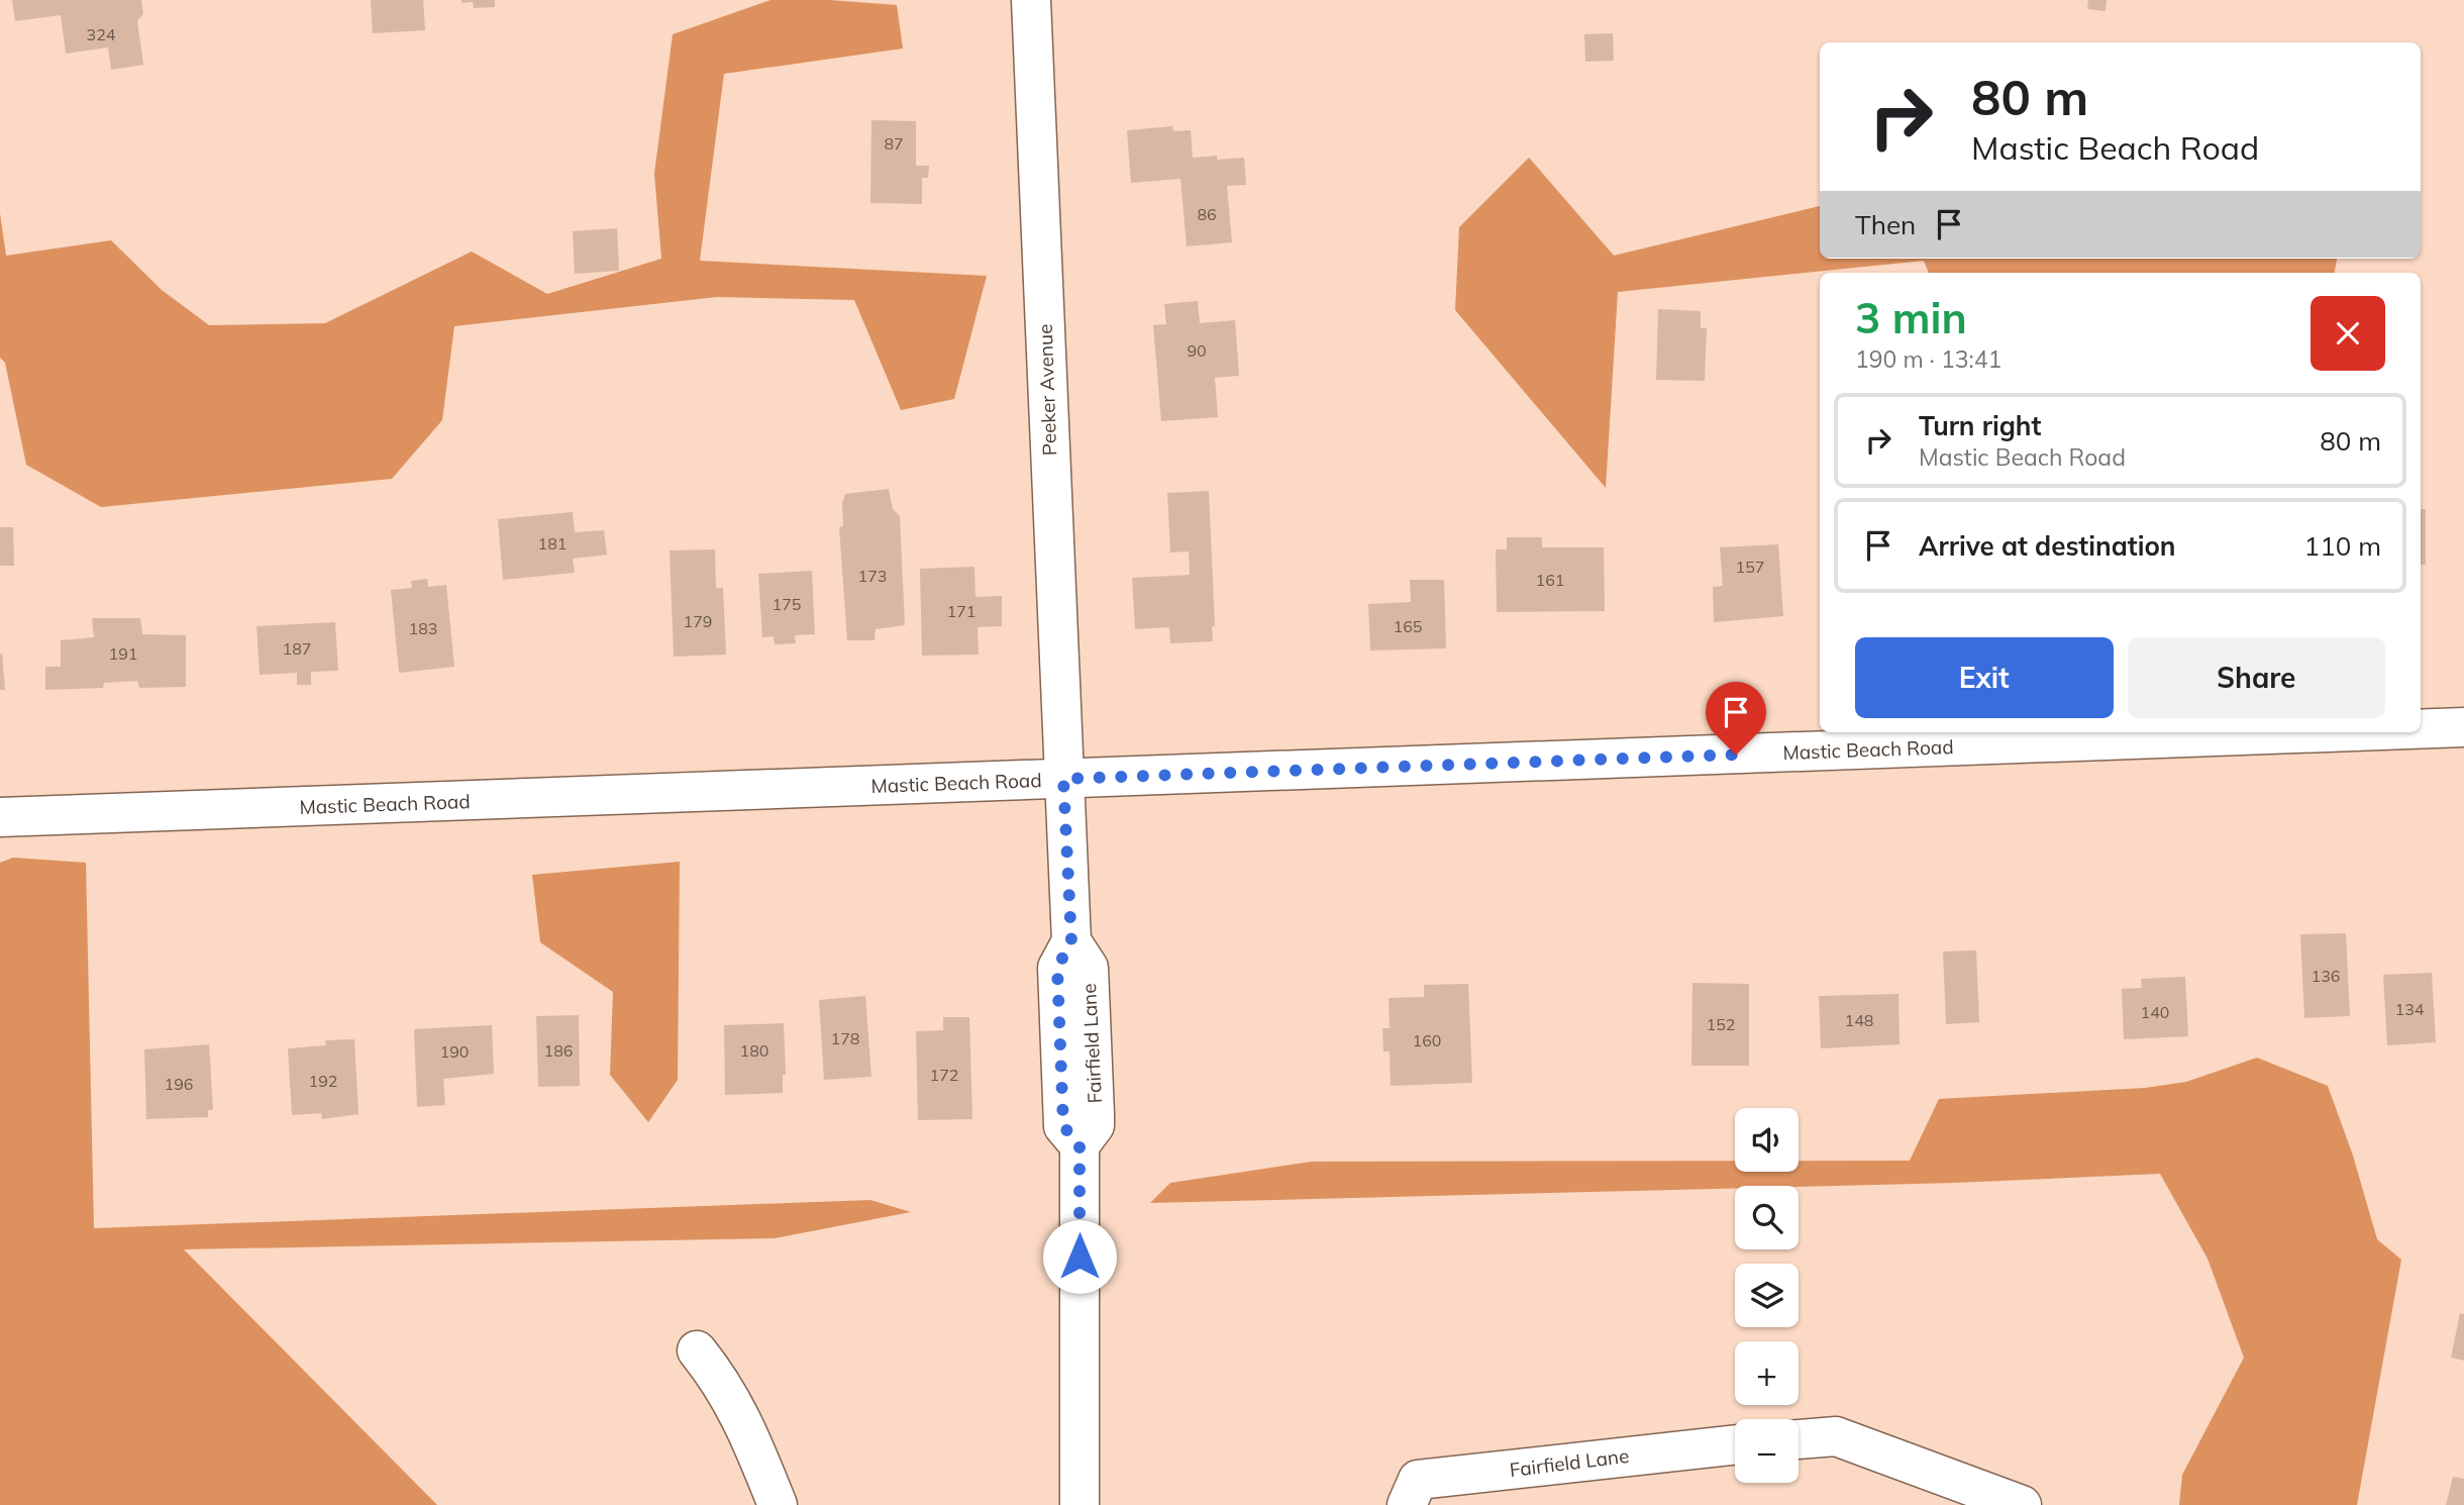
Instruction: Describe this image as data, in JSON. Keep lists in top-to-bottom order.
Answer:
{
  "streets": {
    "street": ["Peeker Avenue", "Mastic Beach Road", "Fairfield Lane"]
  },
  "crossings": [
    ["Peeker Avenue", "Mastic Beach Road"],
    ["Peeker Avenue", "Fairfield Lane"],
    ["Mastic Beach Road", "Fairfield Lane"]
  ],
  "house_numbers": [
    "324",
    "87",
    "86",
    "90",
    "181",
    "157",
    "173",
    "161",
    "175",
    "171",
    "179",
    "165",
    "183",
    "187",
    "191",
    "136",
    "134",
    "140",
    "148",
    "152",
    "178",
    "160",
    "186",
    "180",
    "190",
    "172",
    "192",
    "196"
  ],
  "page": {
    "turn": ["80 m", "Mastic Beach Road"],
    "then": "Then",
    "heading": ["3 min", "190 m · 13:41"],
    "list": [
      {
        "name": "Turn right",
        "note": "Mastic Beach Road",
        "value": "80 m"
      },
      {
        "name": "Arrive at destination",
        "value": "110 m"
      }
    ],
    "buttons": ["Exit", "Share"],
    "map_buttons": ["+", "−"]
  }
}
